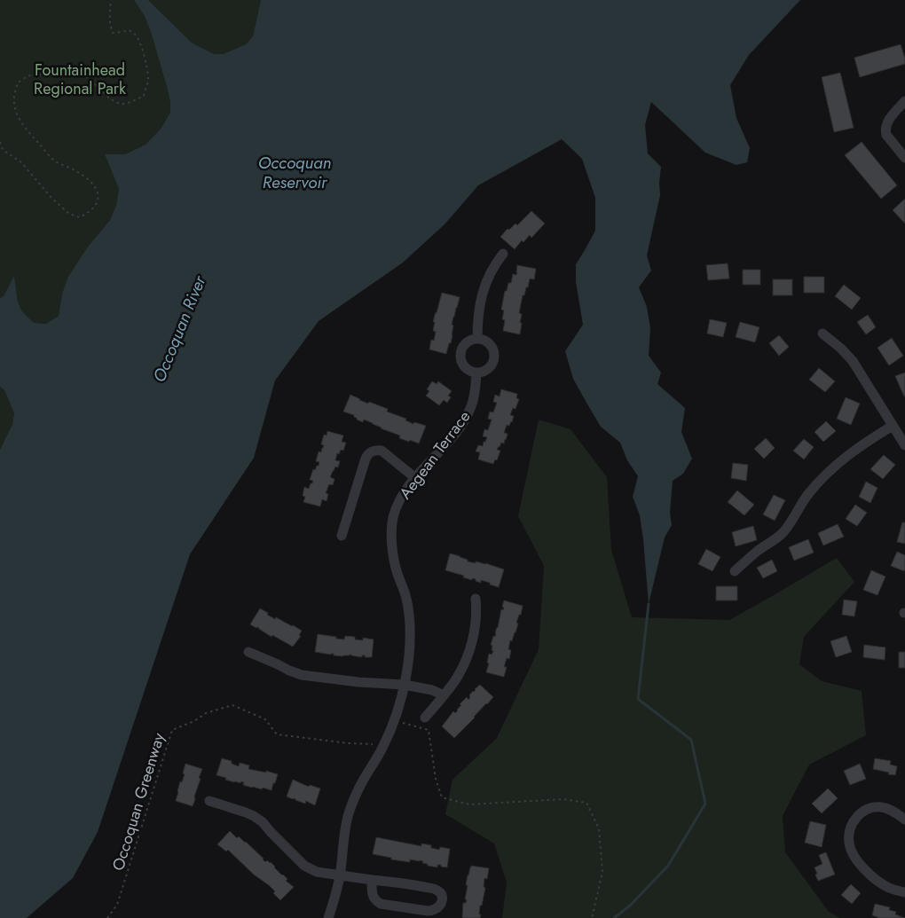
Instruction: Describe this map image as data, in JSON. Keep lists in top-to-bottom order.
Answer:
{
  "streets": {
    "street": ["Aegean Terrace"],
    "path": ["Occoquan Greenway"]
  },
  "water": ["Occoquan Reservoir", "Occoquan River"],
  "parks": ["Fountainhead Regional Park"]
}
